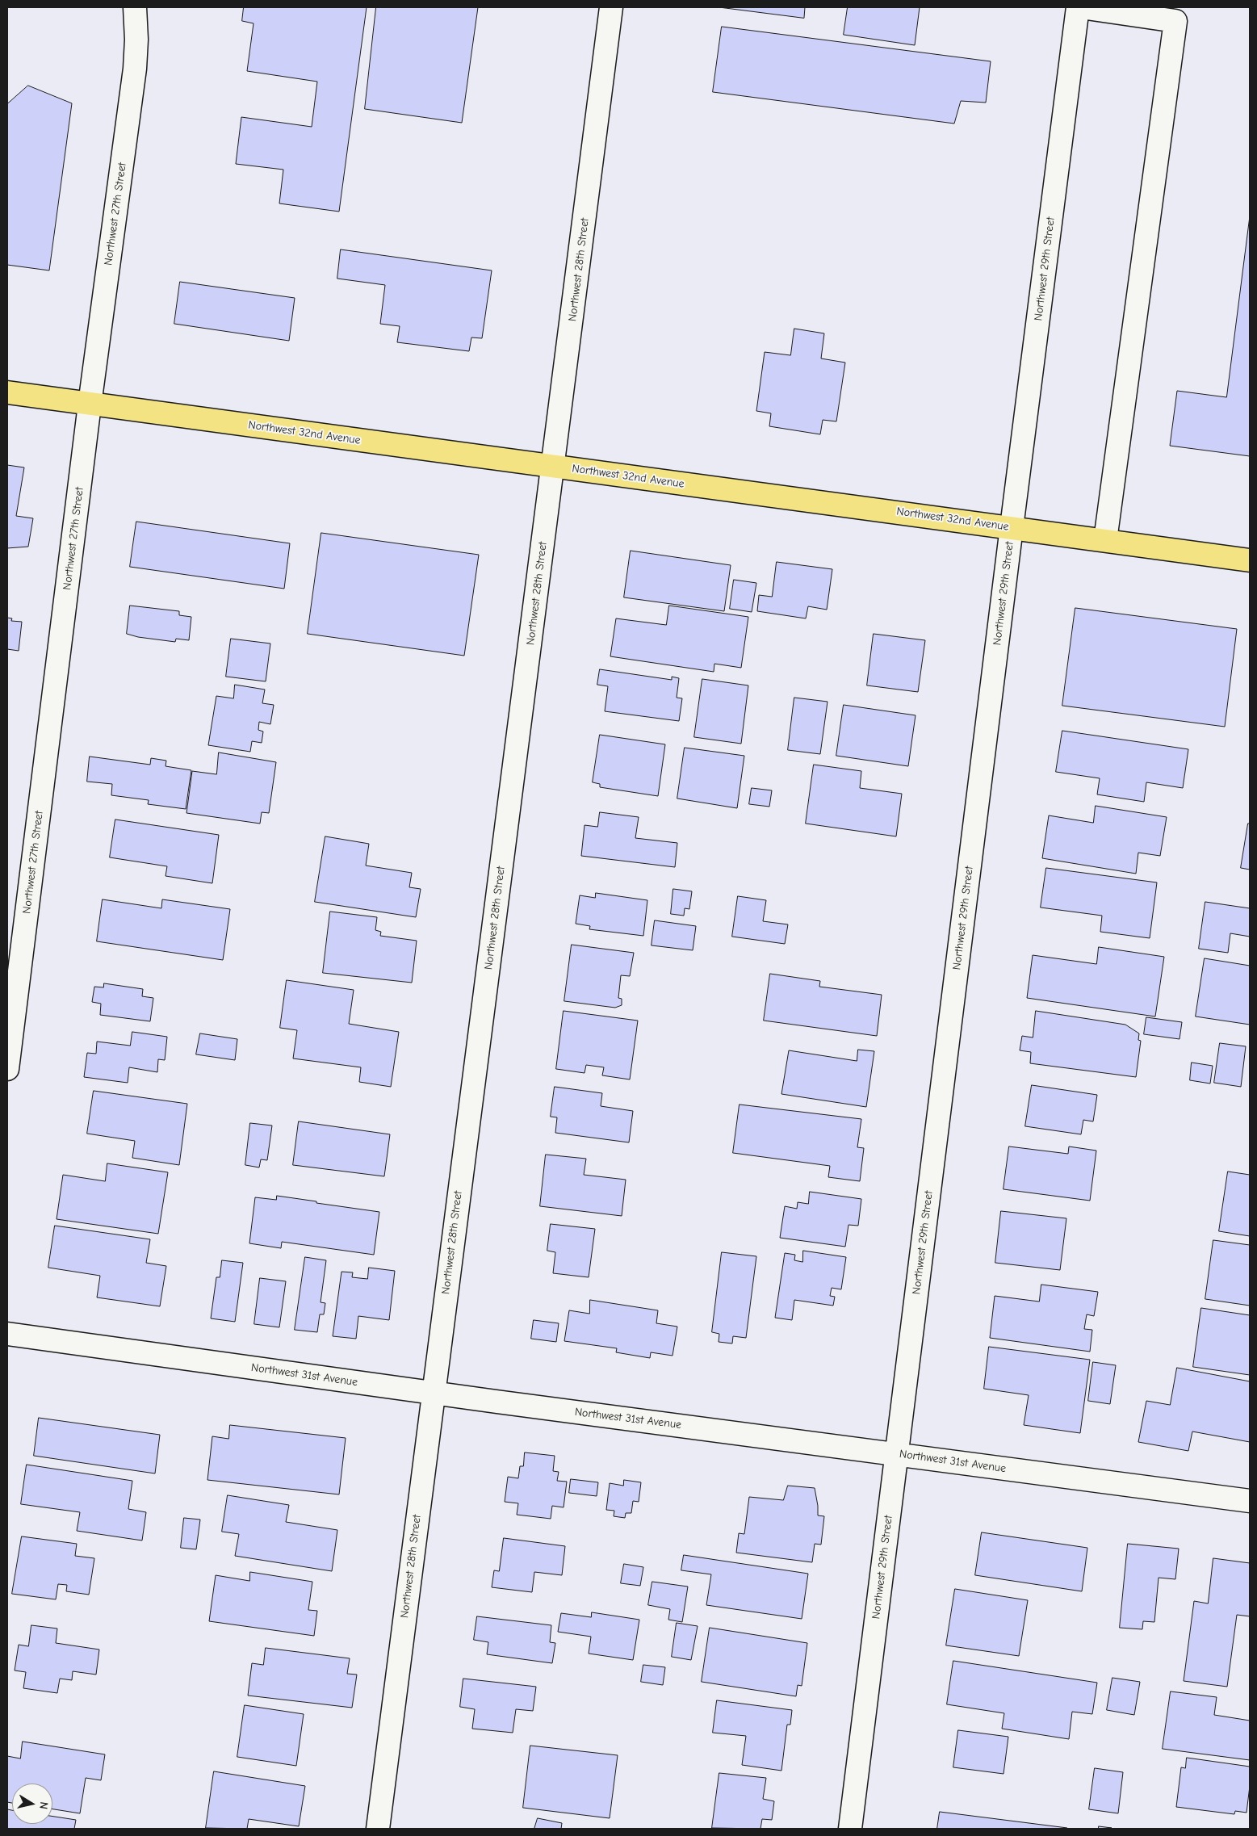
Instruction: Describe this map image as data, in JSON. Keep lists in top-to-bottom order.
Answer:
{
  "streets": {
    "main road": ["Northwest 32nd Avenue"],
    "street": [
      "Northwest 27th Street",
      "Northwest 29th Street",
      "Northwest 28th Street",
      "Northwest 31st Avenue"
    ]
  },
  "crossings": [
    ["Northwest 27th Street", "Northwest 32nd Avenue"],
    ["Northwest 29th Street", "Northwest 32nd Avenue"],
    ["Northwest 29th Street", "Northwest 31st Avenue"],
    ["Northwest 28th Street", "Northwest 32nd Avenue"],
    ["Northwest 28th Street", "Northwest 31st Avenue"]
  ],
  "north": "right"
}
